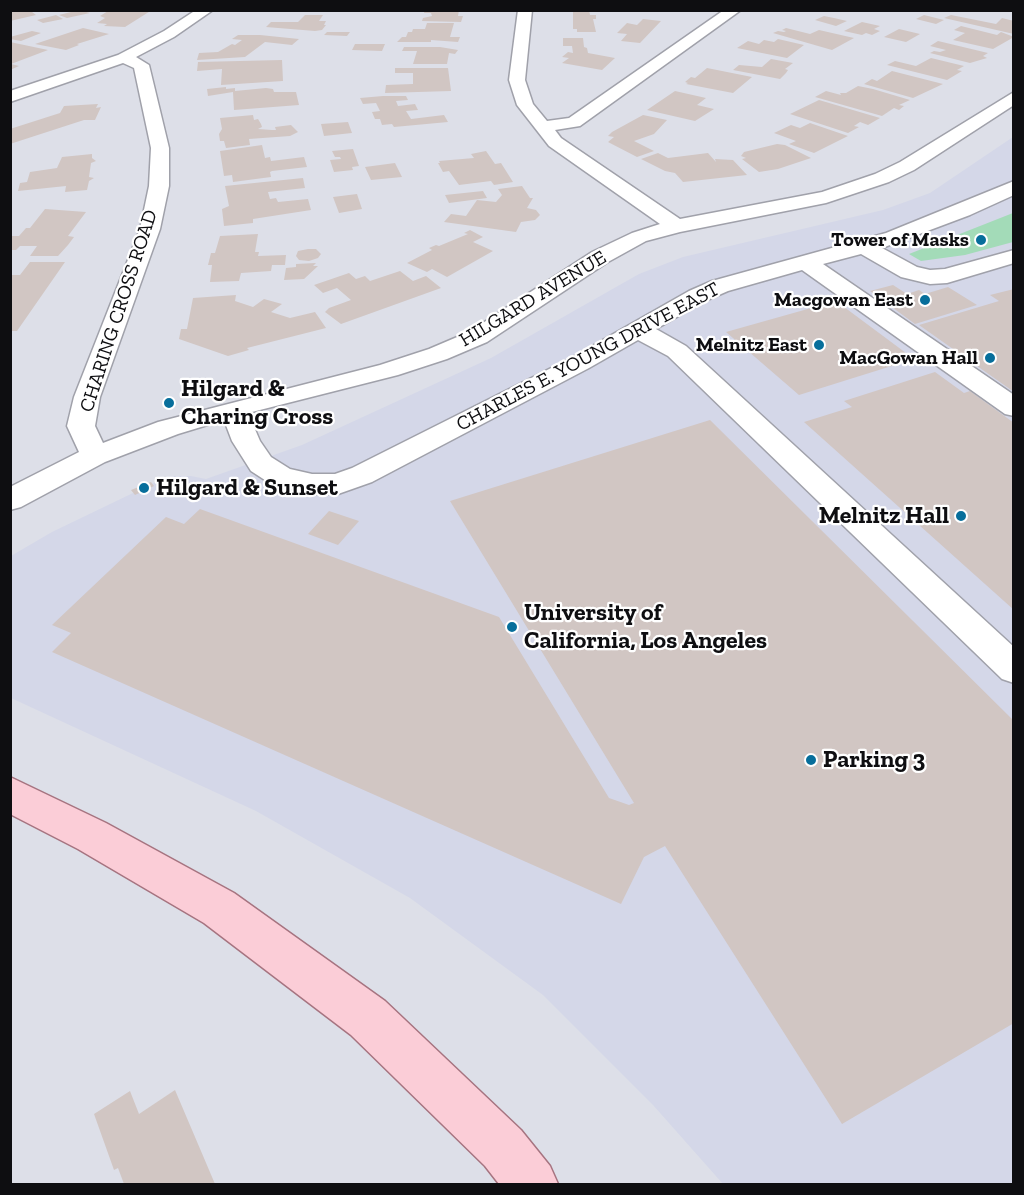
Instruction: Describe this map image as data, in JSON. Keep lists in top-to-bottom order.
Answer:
{
  "streets": {
    "street": ["HILGARD AVENUE", "CHARING CROSS ROAD", "CHARLES E. YOUNG DRIVE EAST"]
  },
  "crossings": [
    ["HILGARD AVENUE", "CHARING CROSS ROAD"],
    ["HILGARD AVENUE", "CHARLES E. YOUNG DRIVE EAST"]
  ],
  "places": [
    "Tower of Masks",
    "Macgowan East",
    "Melnitz East",
    "MacGowan Hall",
    "Hilgard & Charing Cross",
    "Hilgard & Sunset",
    "Melnitz Hall",
    "University of California, Los Angeles",
    "Parking 3"
  ]
}
